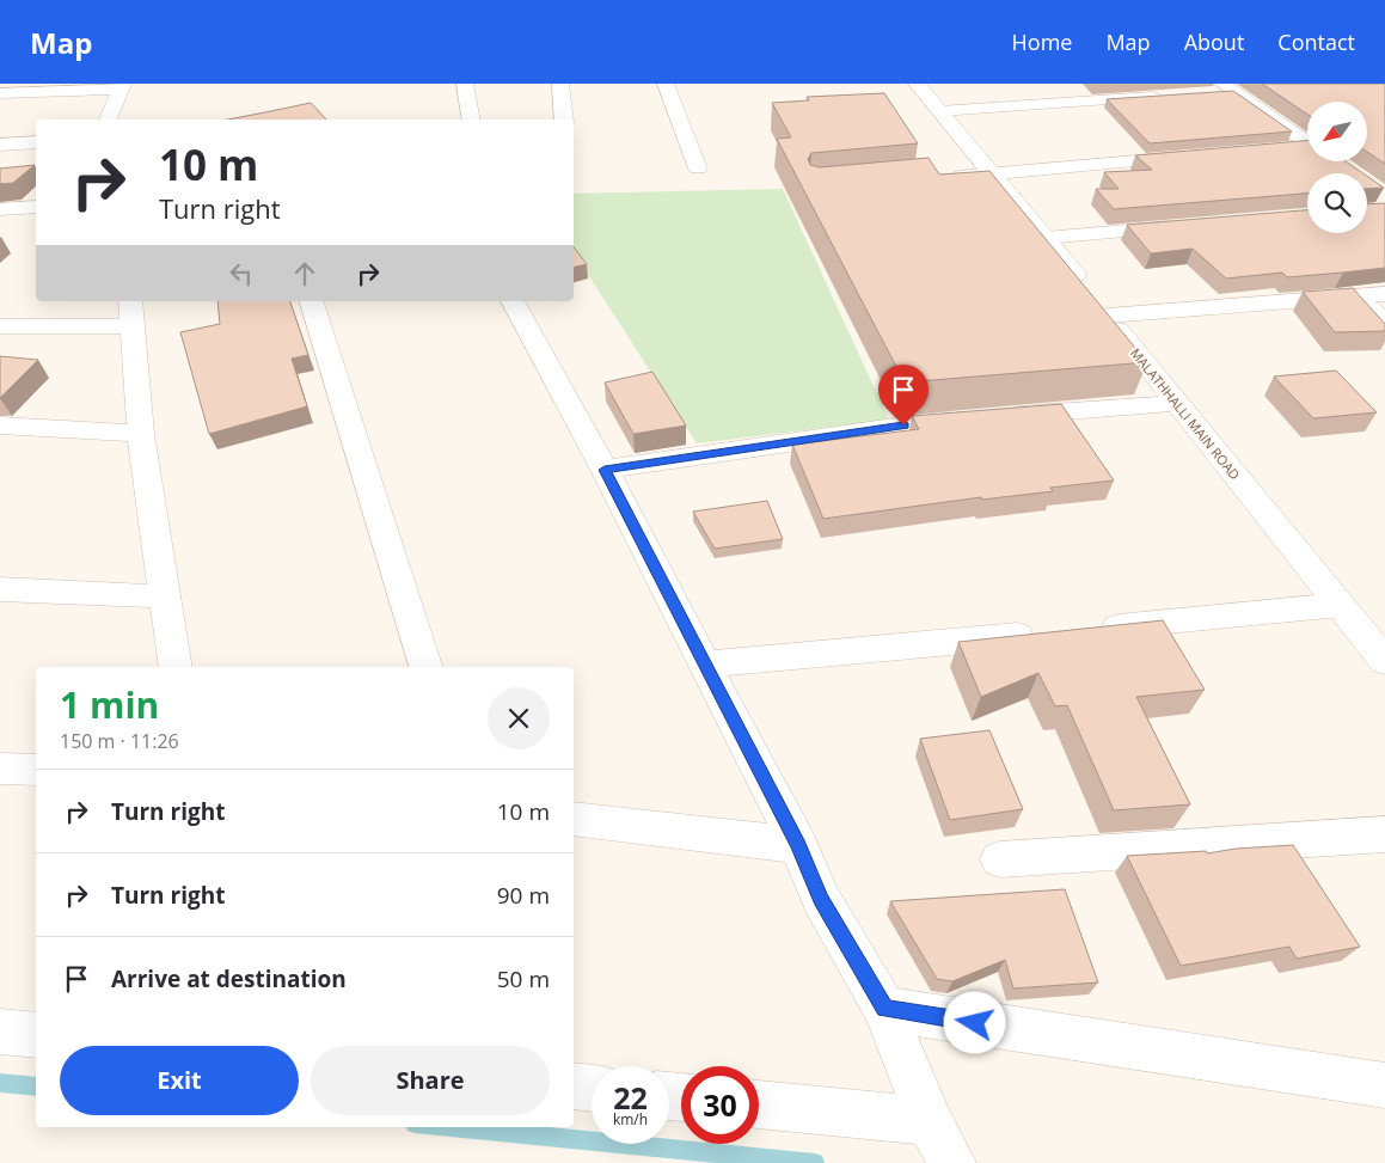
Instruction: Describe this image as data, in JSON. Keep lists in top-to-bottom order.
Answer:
{
  "streets": {
    "street": ["MALATHHALLI MAIN ROAD"]
  },
  "north": "bottom left",
  "page": {
    "header": "Map",
    "nav": [
      "Home",
      "Map",
      "About",
      "Contact"
    ],
    "turn": ["10 m", "Turn right"],
    "heading": ["1 min", "150 m · 11:26"],
    "list": [
      {
        "name": "Turn right",
        "value": "10 m"
      },
      {
        "name": "Turn right",
        "value": "90 m"
      },
      {
        "name": "Arrive at destination",
        "value": "50 m"
      }
    ],
    "buttons": ["Exit", "Share"],
    "speed": "22 km/h",
    "limit": "30"
  }
}
